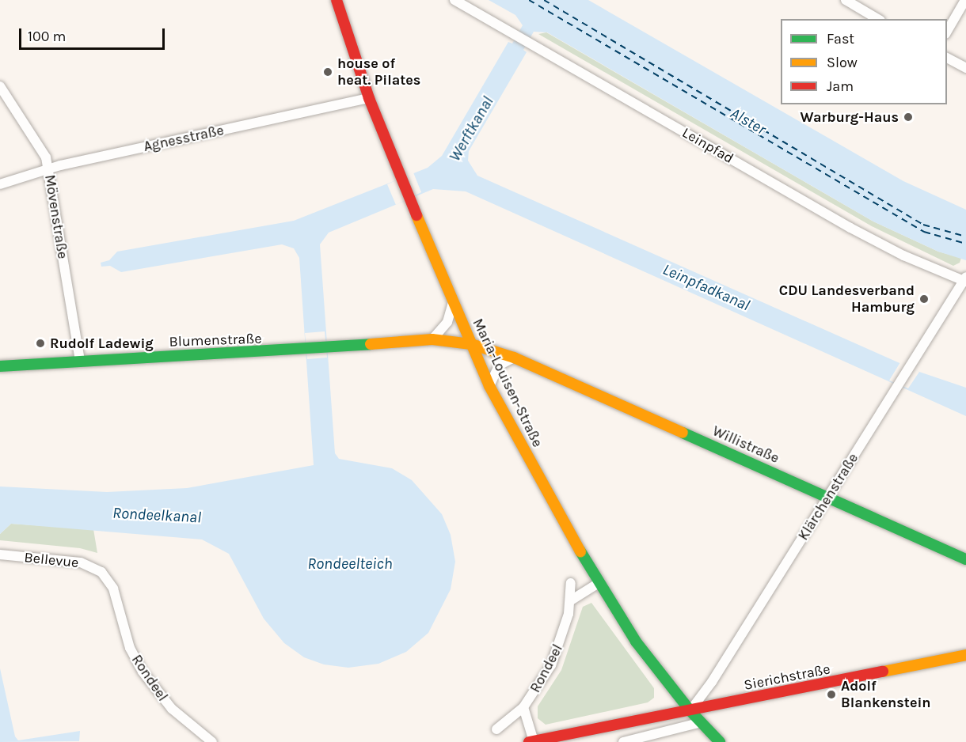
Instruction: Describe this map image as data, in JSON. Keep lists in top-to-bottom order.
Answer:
{
  "streets": {
    "main road": [
      "Blumenstraße",
      "Maria-Louisen-Straße",
      "Willistraße",
      "Sierichstraße"
    ],
    "street": [
      "Agnesstraße",
      "Leinpfad",
      "Mövenstraße",
      "Klärchenstraße",
      "Bellevue",
      "Rondeel"
    ]
  },
  "crossings": [
    ["Agnesstraße", "Mövenstraße"],
    ["Agnesstraße", "Maria-Louisen-Straße"],
    ["Leinpfad", "Klärchenstraße"],
    ["Mövenstraße", "Blumenstraße"],
    ["Blumenstraße", "Maria-Louisen-Straße"],
    ["Blumenstraße", "Willistraße"],
    ["Maria-Louisen-Straße", "Willistraße"],
    ["Maria-Louisen-Straße", "Klärchenstraße"],
    ["Maria-Louisen-Straße", "Sierichstraße"],
    ["Willistraße", "Klärchenstraße"],
    ["Klärchenstraße", "Sierichstraße"],
    ["Bellevue", "Rondeel"],
    ["Rondeel", "Sierichstraße"]
  ],
  "water": [
    "Alster",
    "Werftkanal",
    "Leinpfadkanal",
    "Rondeelkanal",
    "Rondeelteich"
  ],
  "places": [
    "house of heat. Pilates",
    "Warburg-Haus",
    "CDU Landesverband Hamburg",
    "Rudolf Ladewig",
    "Adolf Blankenstein"
  ],
  "legend": ["Fast", "Slow", "Jam"],
  "scale_bar": "100 m"
}
